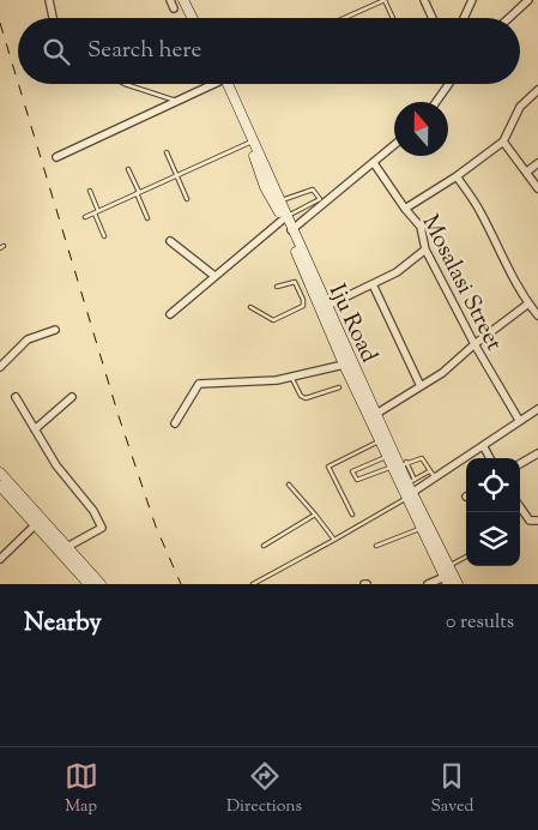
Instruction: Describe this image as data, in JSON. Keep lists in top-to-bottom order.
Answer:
{
  "streets": {
    "main road": ["Iju Road"],
    "street": ["Mosalasi Street"]
  },
  "north": "top",
  "page": {
    "search": "Search here",
    "heading": ["Nearby", "0 results"],
    "nav": ["Map", "Directions", "Saved"]
  }
}
